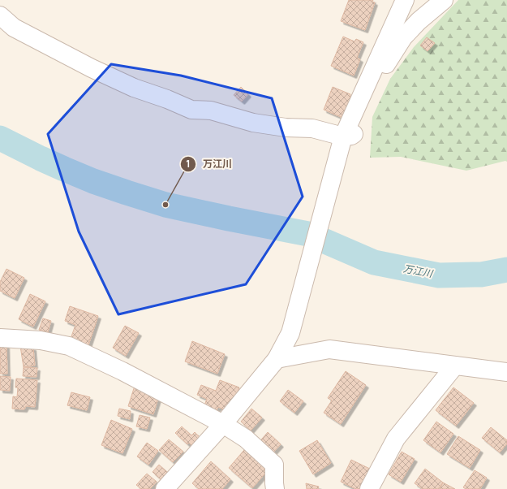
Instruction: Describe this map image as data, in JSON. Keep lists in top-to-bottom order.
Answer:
{
  "water": ["万江川"],
  "places": ["万江川"]
}
